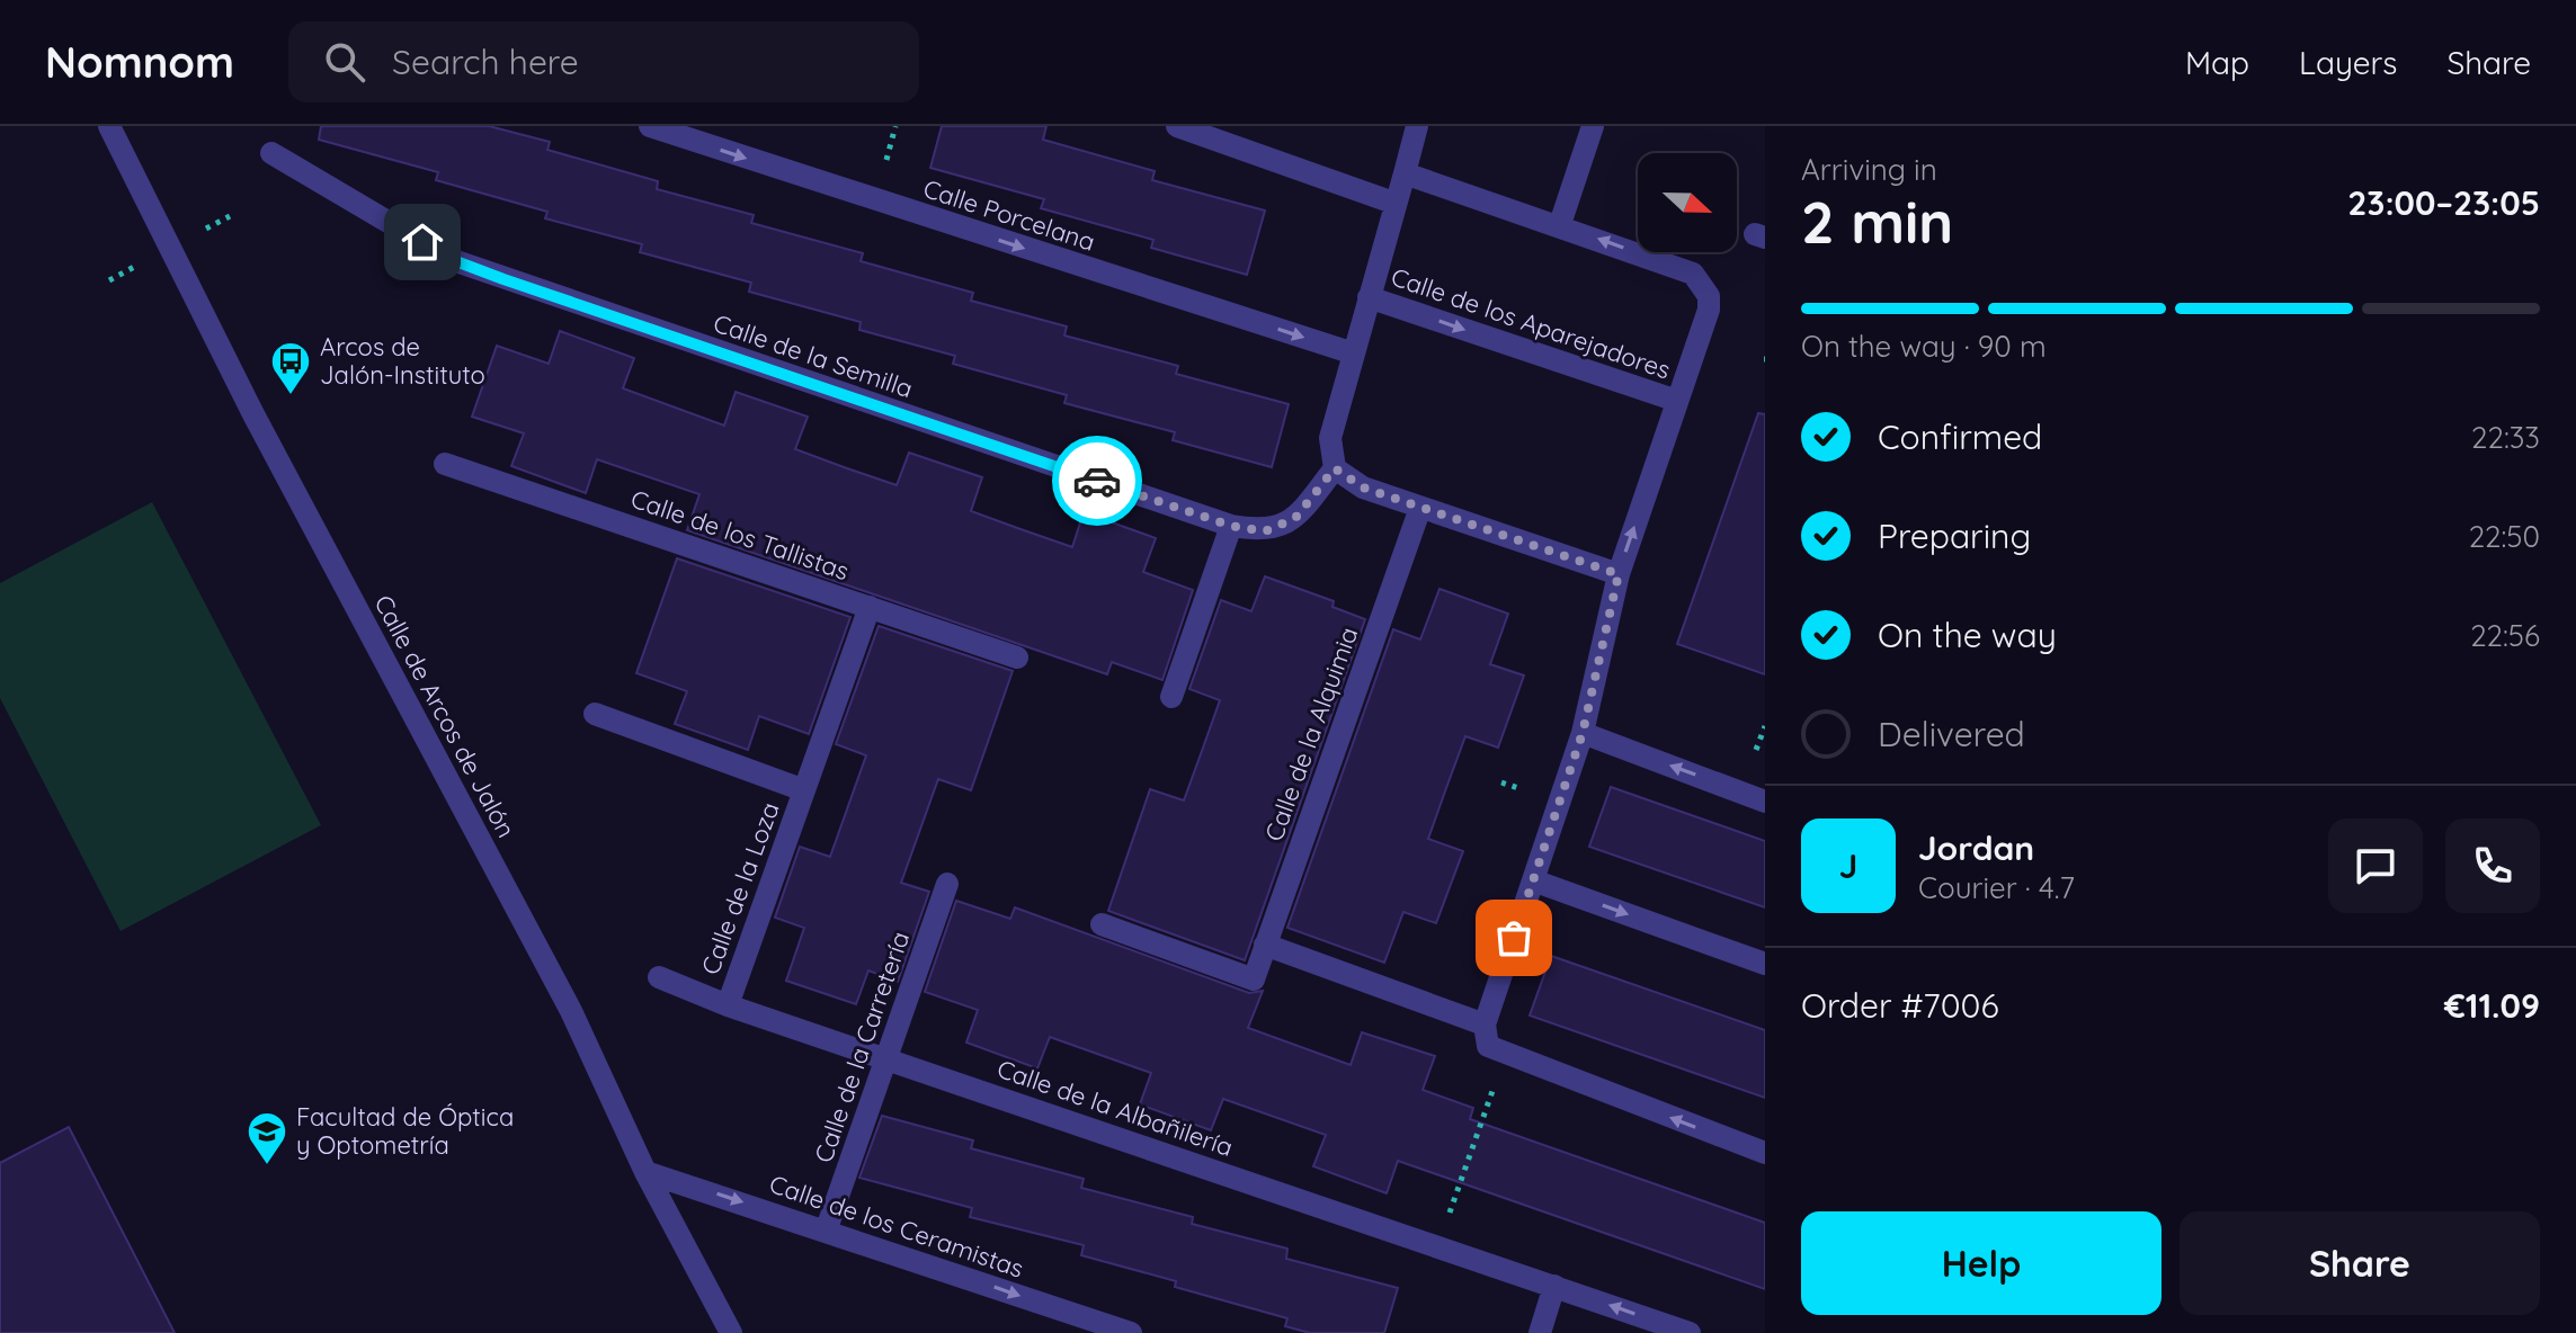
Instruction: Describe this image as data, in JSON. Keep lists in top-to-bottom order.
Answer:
{
  "streets": {
    "street": [
      "Calle Porcelana",
      "Calle de los Aparejadores",
      "Calle de la Semilla",
      "Calle de los Tallistas",
      "Calle de Arcos de Jalón",
      "Calle de la Alquimia",
      "Calle de la Loza",
      "Calle de la Carretería",
      "Calle de la Albañilería",
      "Calle de los Ceramistas"
    ]
  },
  "crossings": [
    ["Calle Porcelana", "Calle de los Aparejadores"],
    ["Calle de los Aparejadores", "Calle de la Semilla"],
    ["Calle de los Tallistas", "Calle de la Loza"],
    ["Calle de Arcos de Jalón", "Calle de los Ceramistas"],
    ["Calle de la Loza", "Calle de la Albañilería"],
    ["Calle de la Carretería", "Calle de la Albañilería"],
    ["Calle de la Carretería", "Calle de los Ceramistas"]
  ],
  "one_way": ["Calle de los Ceramistas"],
  "places": {
    "bus stop": ["Arcos de Jalón-Instituto"],
    "school or university": ["Facultad de Óptica y Optometría"]
  },
  "north": "right",
  "page": {
    "header": "Nomnom",
    "search": "Search here",
    "nav": ["Map", "Layers", "Share"],
    "heading": ["2 min", "Arriving in", "23:00–23:05"],
    "panel": [
      "Jordan",
      "Courier · 4.7",
      "Order #7006",
      "€11.09"
    ],
    "bar": "On the way · 90 m",
    "list": [
      ["Confirmed", "22:33"],
      ["Preparing", "22:50"],
      ["On the way", "22:56"],
      "Delivered"
    ],
    "round": "J",
    "buttons": ["Help", "Share"]
  }
}
